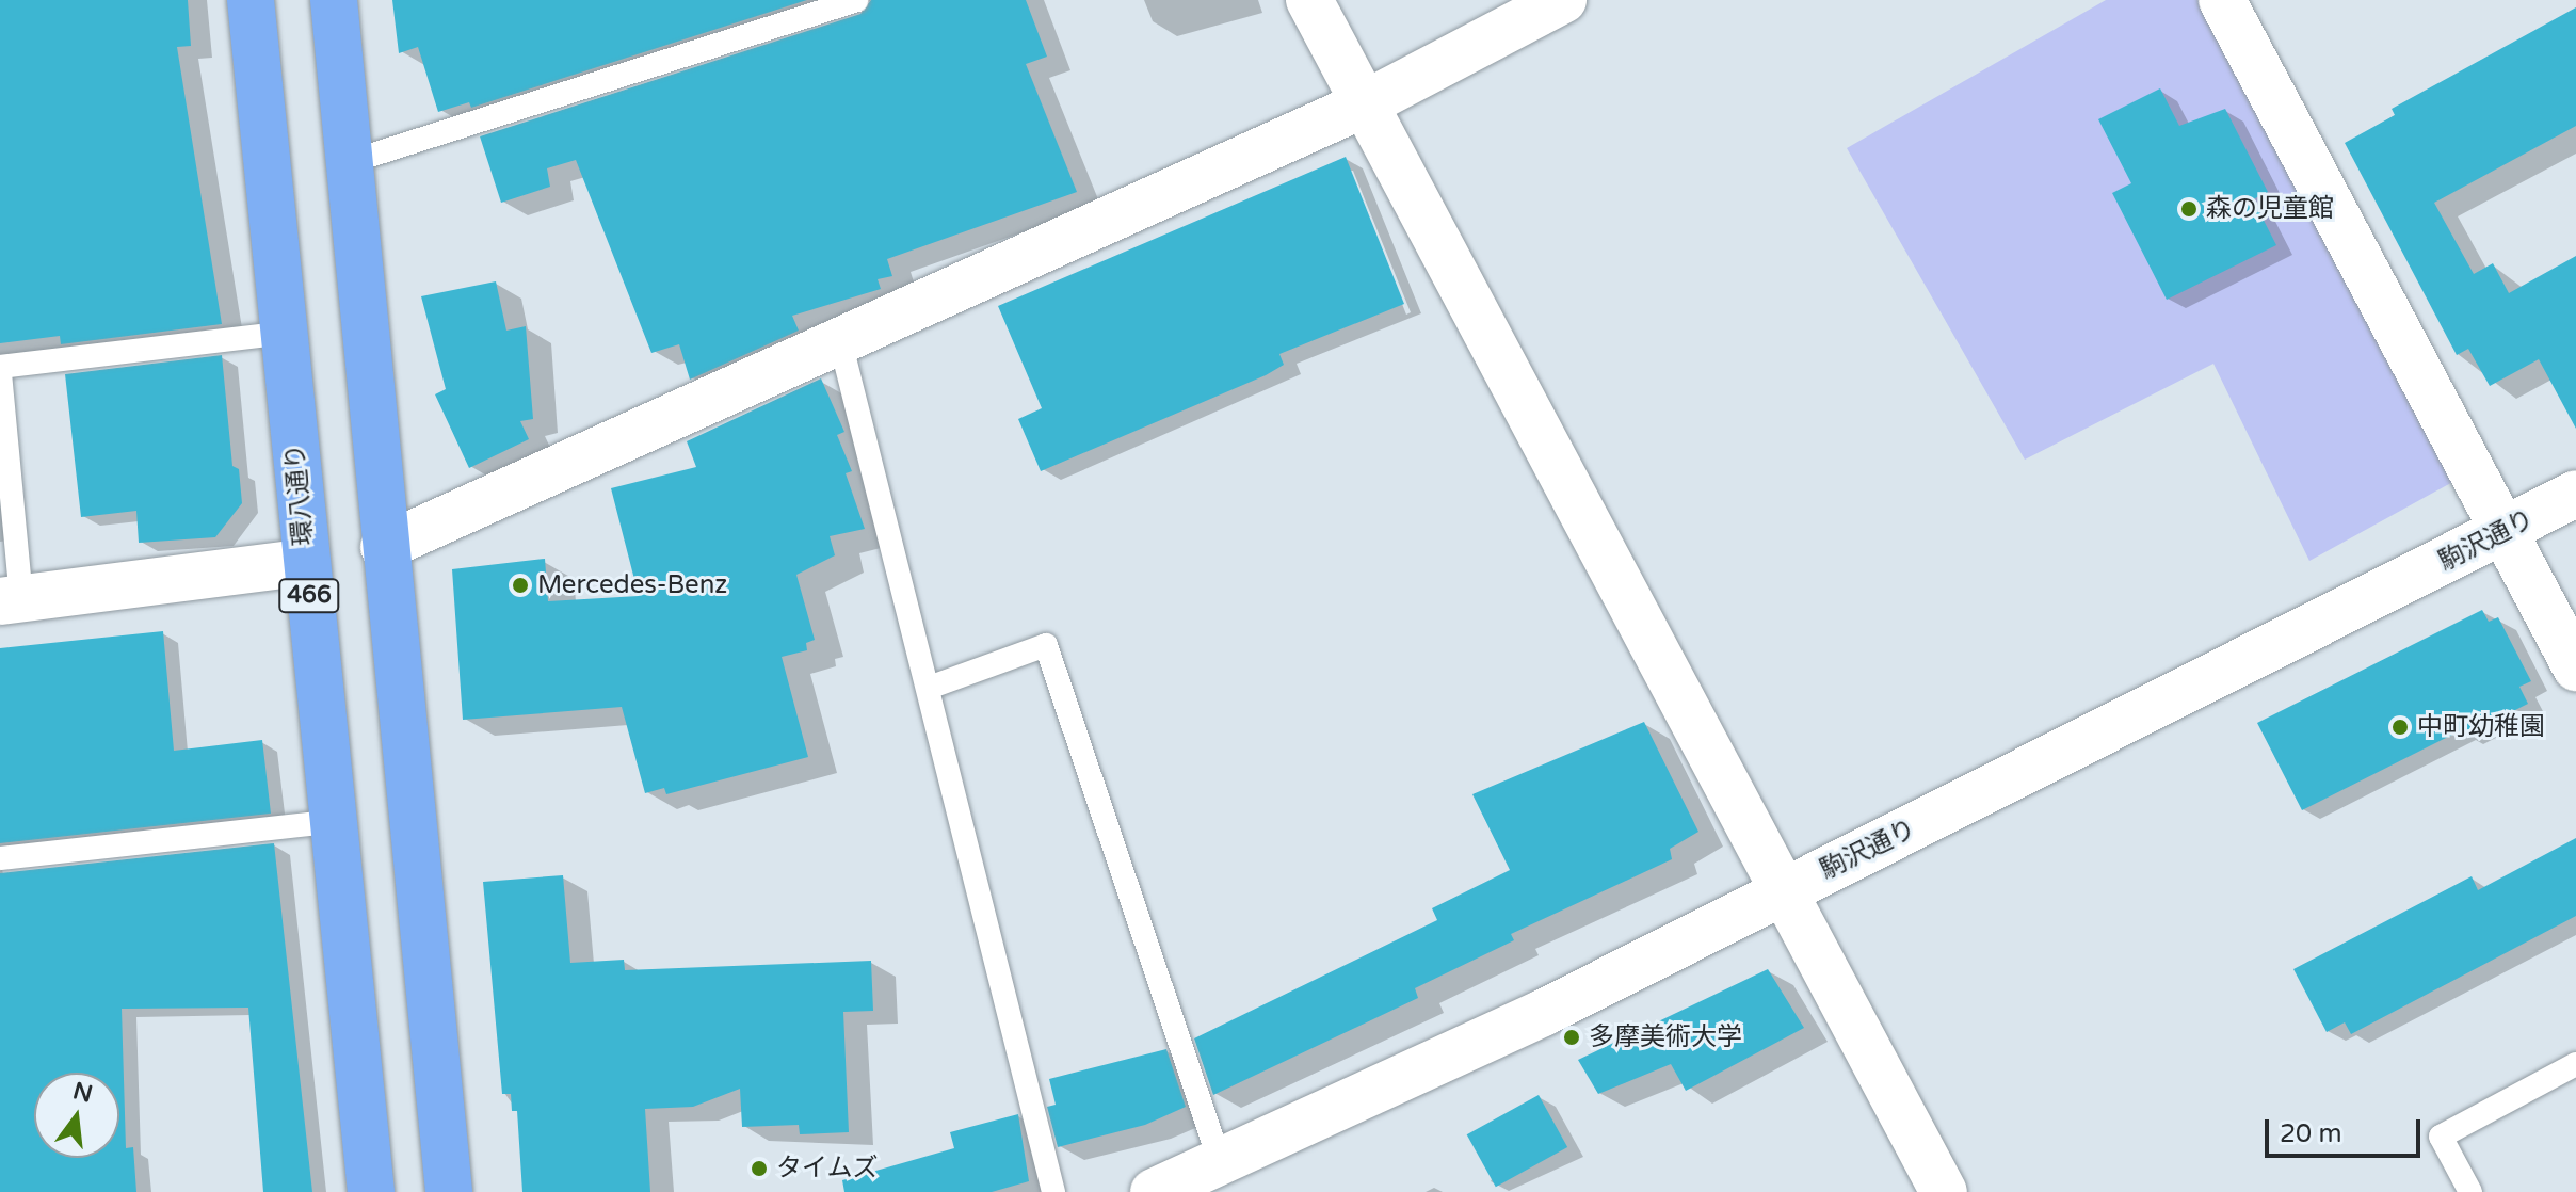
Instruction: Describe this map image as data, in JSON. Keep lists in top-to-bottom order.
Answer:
{
  "streets": {
    "highway": ["環八通り", "466"],
    "street": ["駒沢通り"]
  },
  "places": [
    "森の児童館",
    "Mercedes-Benz",
    "中町幼稚園",
    "多摩美術大学",
    "タイムズ"
  ],
  "scale_bar": "20 m",
  "north": "top"
}
